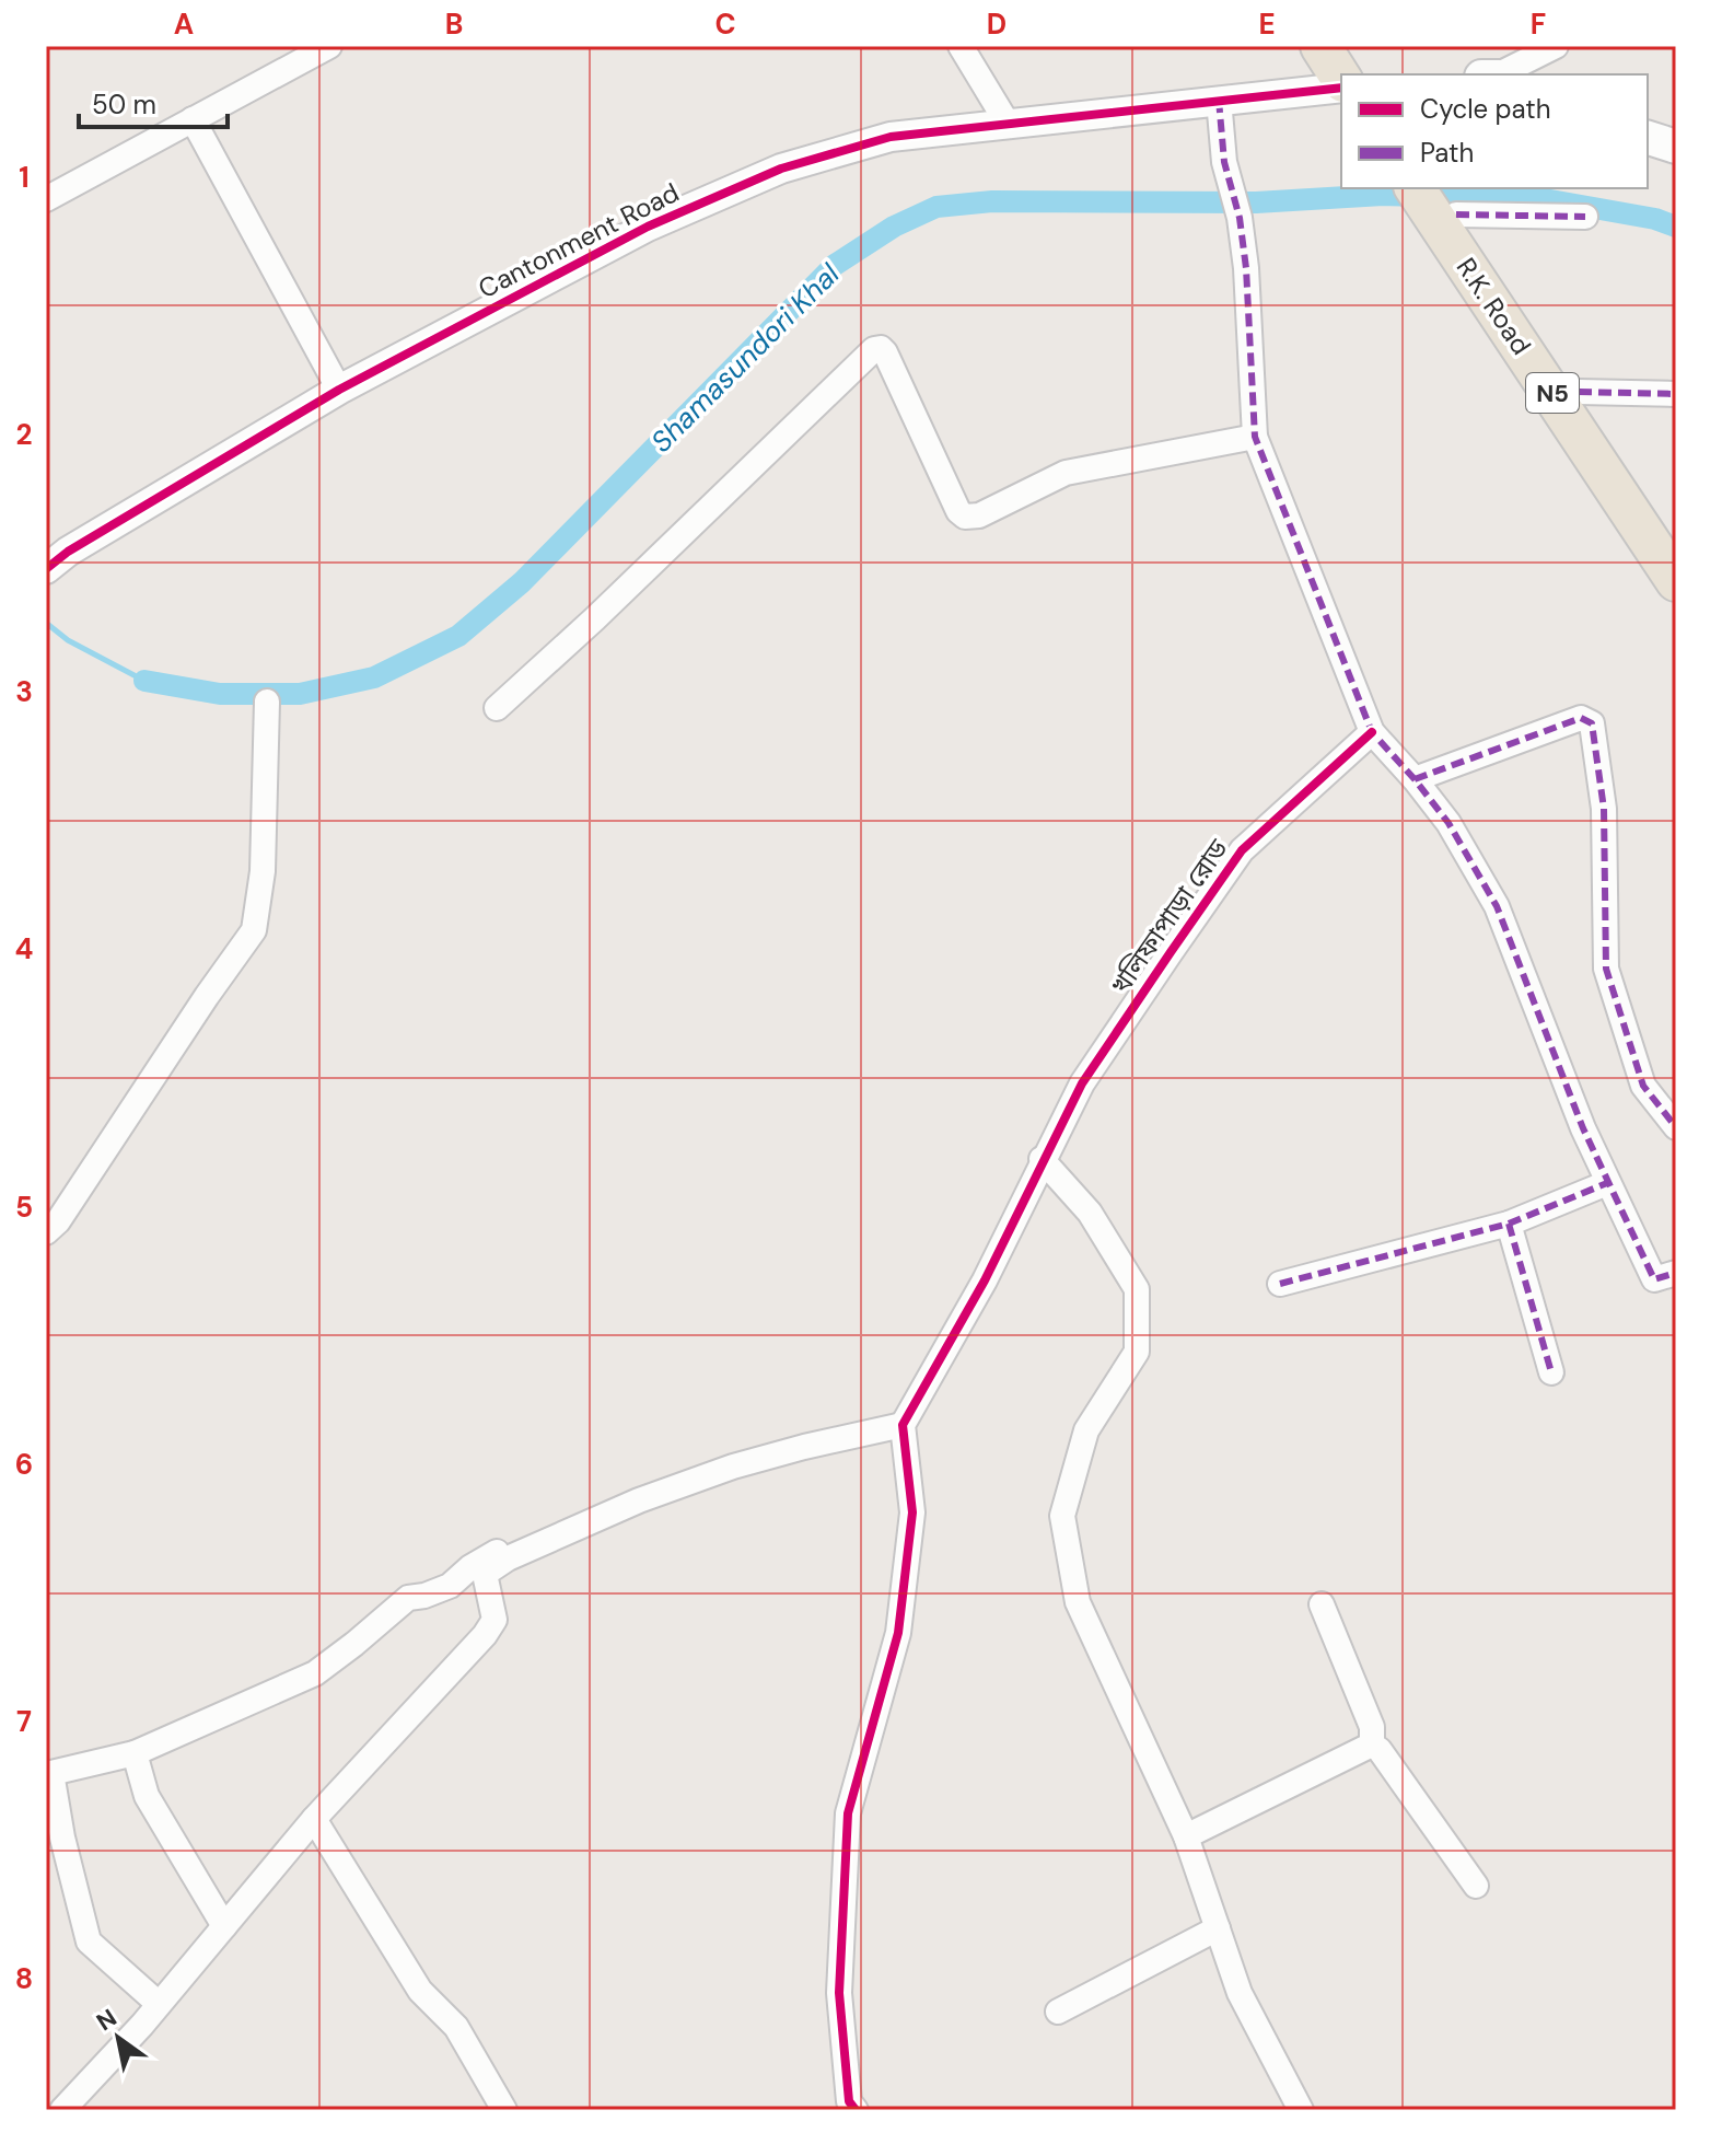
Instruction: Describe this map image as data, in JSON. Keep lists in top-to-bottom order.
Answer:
{
  "streets": {
    "highway": ["Cantonment Road", "R.K. Road", "N5"],
    "street": ["খলিফাপাড়া রোড"]
  },
  "water": ["Shamasundori Khal"],
  "legend": ["Cycle path", "Path"],
  "scale_bar": "50 m",
  "north": "top left",
  "grid": {
    "columns": [
      "A",
      "B",
      "C",
      "D",
      "E",
      "F"
    ],
    "rows": [
      "1",
      "2",
      "3",
      "4",
      "5",
      "6",
      "7",
      "8"
    ]
  }
}
